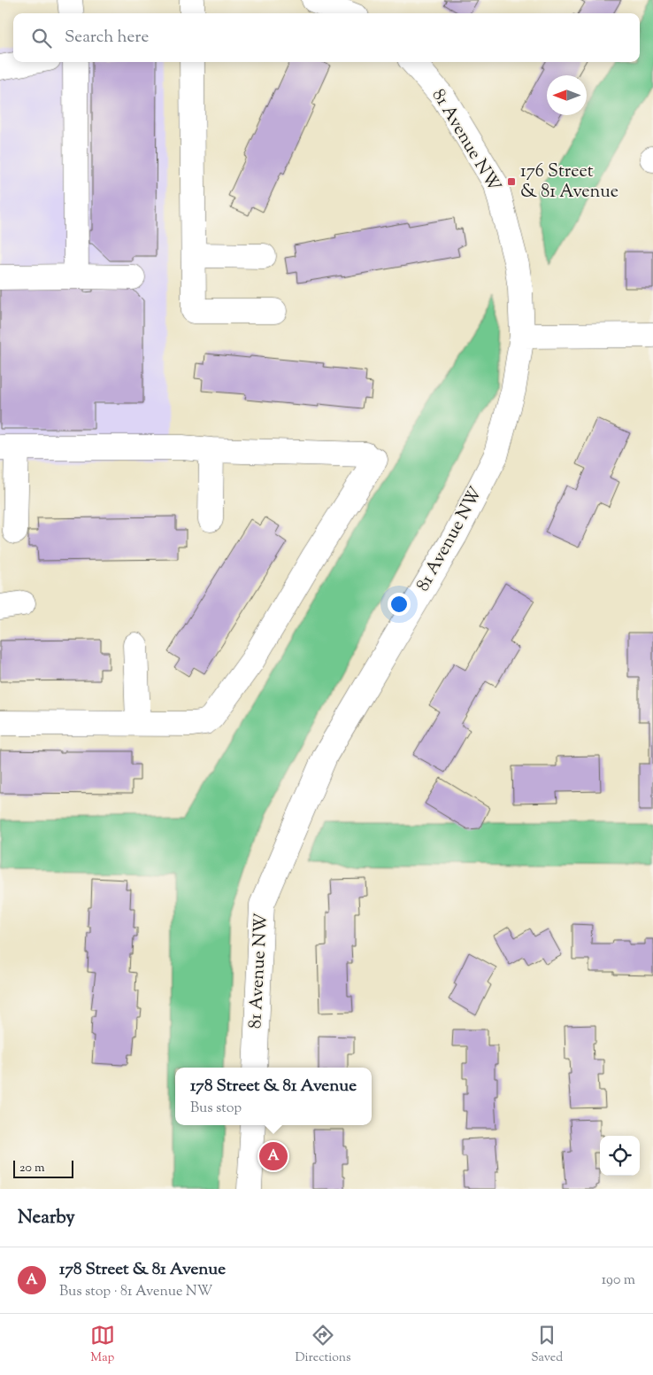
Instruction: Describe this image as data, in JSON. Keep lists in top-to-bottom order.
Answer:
{
  "streets": {
    "street": ["81 Avenue NW"]
  },
  "places": {
    "transit": ["176 Street & 81 Avenue"]
  },
  "scale_bar": "20 m",
  "north": "left",
  "page": {
    "search": "Search here",
    "popup": ["178 Street & 81 Avenue", "Bus stop"],
    "pins": "A",
    "scale": "20 m",
    "heading": "Nearby",
    "list": [
      {
        "mark": "A",
        "name": "178 Street & 81 Avenue",
        "note": "Bus stop · 81 Avenue NW",
        "value": "190 m"
      }
    ],
    "nav": ["Map", "Directions", "Saved"]
  }
}
